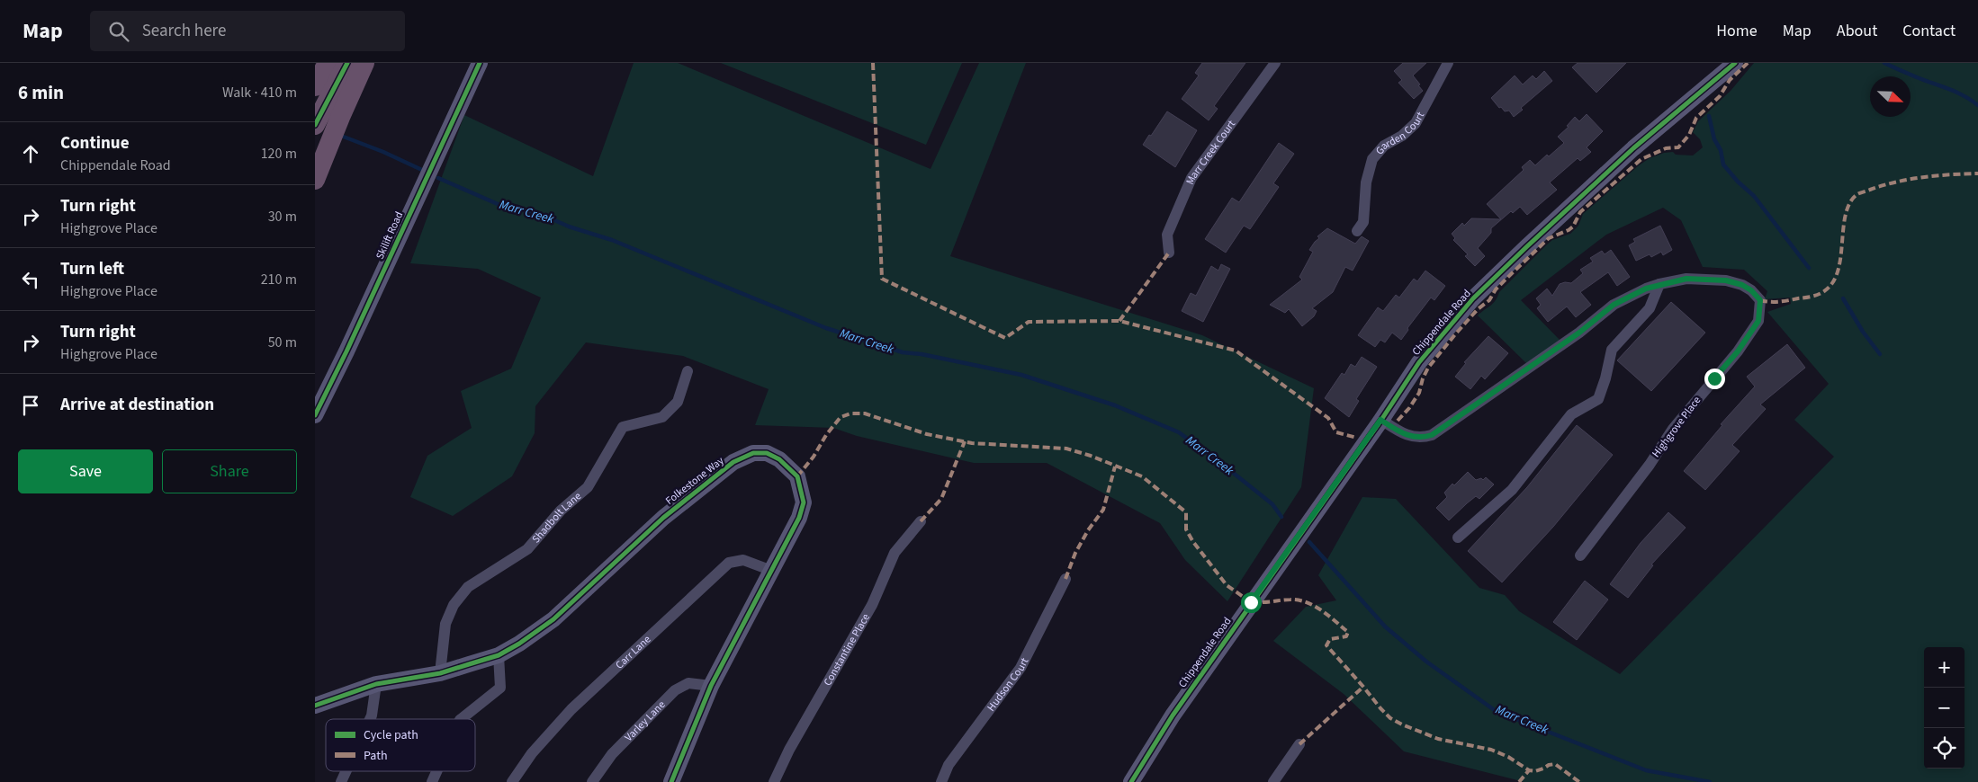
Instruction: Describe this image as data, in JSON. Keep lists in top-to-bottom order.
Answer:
{
  "streets": {
    "street": [
      "Garden Court",
      "Marr Creek Court",
      "Skilift Road",
      "Chippendale Road",
      "Highgrove Place",
      "Folkestone Way",
      "Shadbolt Lane",
      "Constantine Place",
      "Carr Lane",
      "Hudson Court",
      "Varley Lane"
    ]
  },
  "crossings": [
    ["Chippendale Road", "Highgrove Place"],
    ["Folkestone Way", "Shadbolt Lane"],
    ["Folkestone Way", "Carr Lane"],
    ["Folkestone Way", "Varley Lane"]
  ],
  "water": ["Marr Creek"],
  "legend": ["Cycle path", "Path"],
  "north": "bottom right",
  "page": {
    "header": "Map",
    "search": "Search here",
    "nav": [
      "Home",
      "Map",
      "About",
      "Contact"
    ],
    "heading": ["6 min", "Walk · 410 m"],
    "list": [
      ["Continue", "Chippendale Road", "120 m"],
      ["Turn right", "Highgrove Place", "30 m"],
      ["Turn left", "Highgrove Place", "210 m"],
      ["Turn right", "Highgrove Place", "50 m"],
      "Arrive at destination"
    ],
    "buttons": ["Save", "Share"],
    "map_buttons": ["+", "−"]
  }
}
